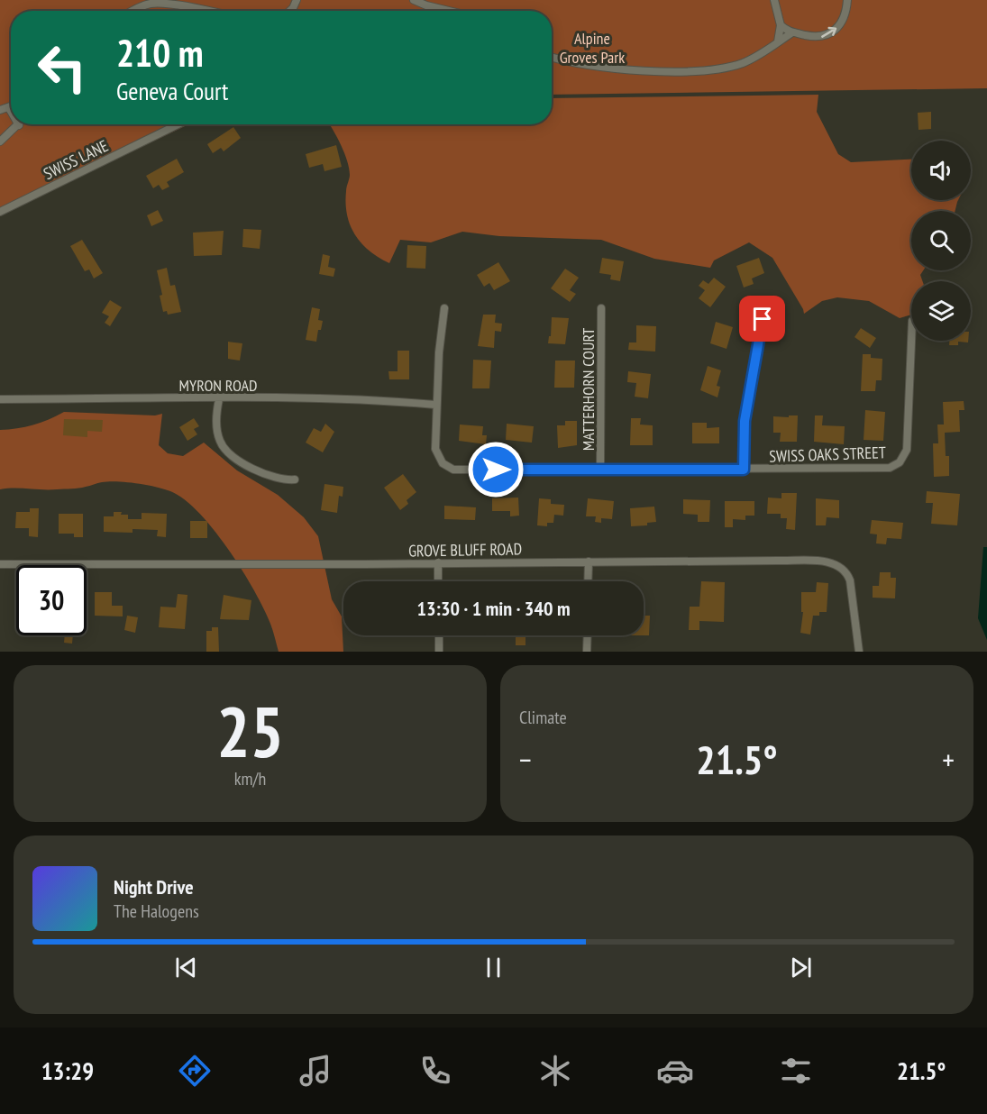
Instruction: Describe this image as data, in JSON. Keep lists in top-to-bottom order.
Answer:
{
  "streets": {
    "street": [
      "SWISS LANE",
      "MYRON ROAD",
      "MATTERHORN COURT",
      "SWISS OAKS STREET",
      "GROVE BLUFF ROAD"
    ]
  },
  "crossings": [
    ["MYRON ROAD", "SWISS OAKS STREET"],
    ["MATTERHORN COURT", "SWISS OAKS STREET"]
  ],
  "parks": ["Alpine Groves Park"],
  "page": {
    "turn": ["210 m", "Geneva Court"],
    "limit": "30",
    "trip": "13:30 · 1 min · 340 m",
    "tile": [
      ["25", "km/h"],
      "Climate"
    ],
    "heat": ["−", "21.5°", "+"],
    "song": ["Night Drive", "The Halogens"],
    "tabs": ["13:29", "21.5°"]
  }
}
